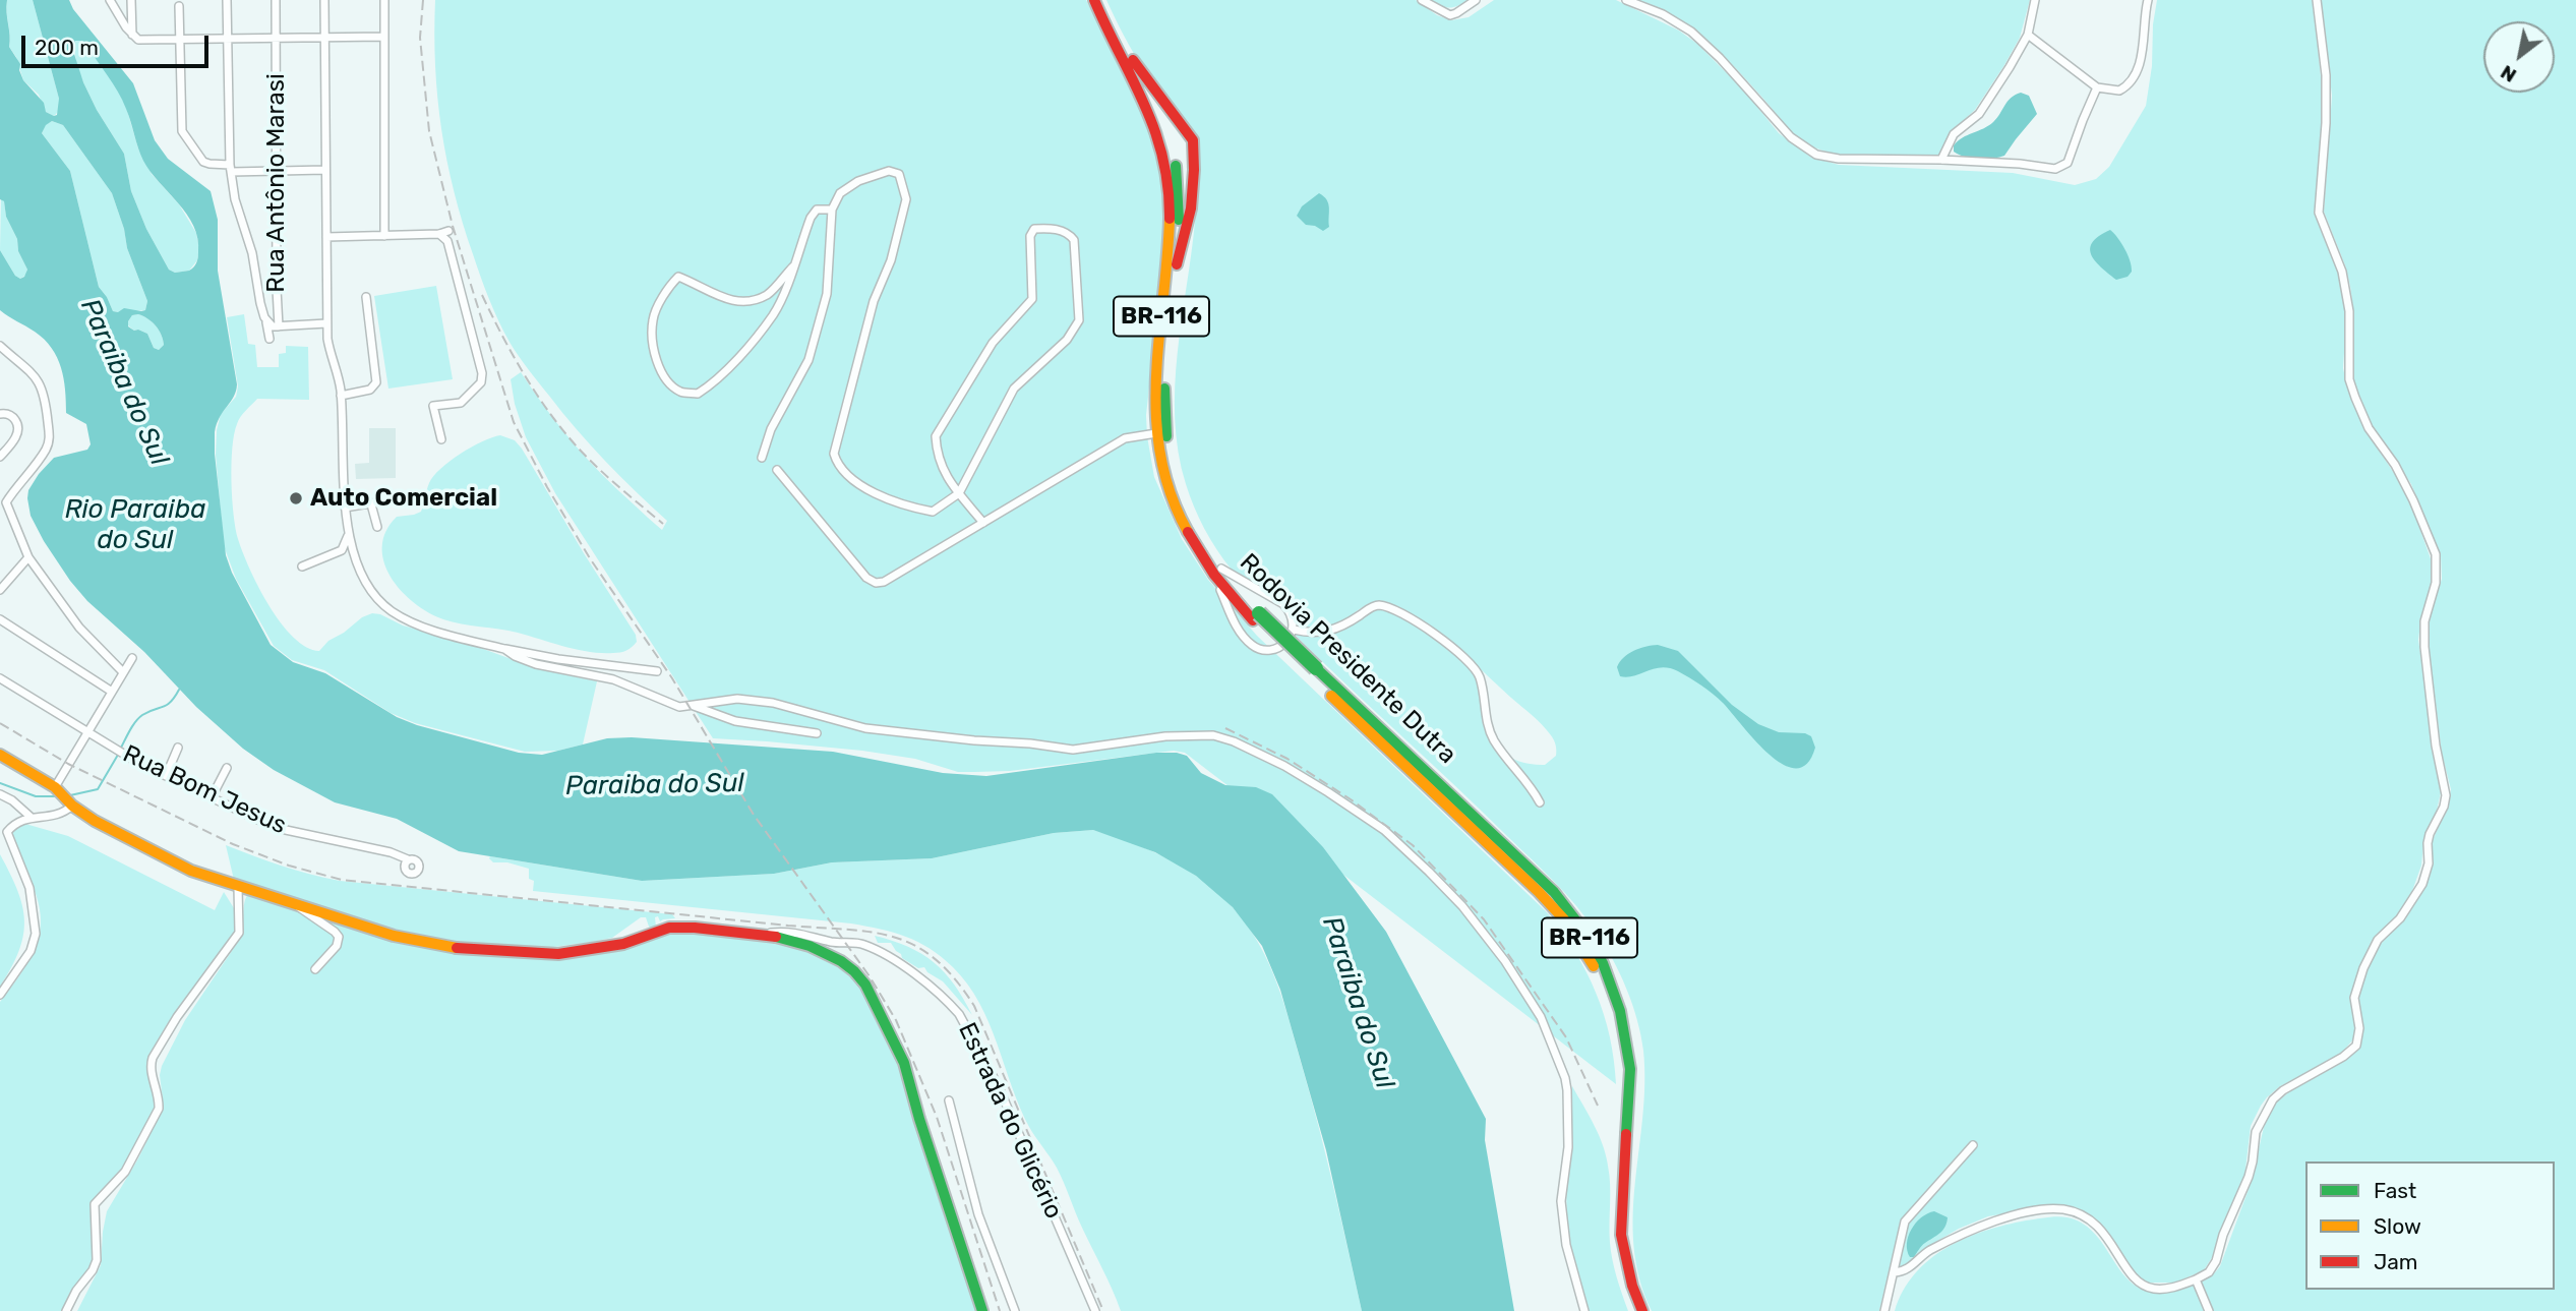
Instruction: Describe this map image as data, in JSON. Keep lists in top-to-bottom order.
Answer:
{
  "streets": {
    "main road": ["BR-116", "Rodovia Presidente Dutra"],
    "street": ["Rua Antônio Marasi", "Rua Bom Jesus", "Estrada do Glicério"]
  },
  "water": ["Paraiba do Sul", "Rio Paraiba do Sul"],
  "places": ["Auto Comercial"],
  "legend": ["Fast", "Slow", "Jam"],
  "scale_bar": "200 m",
  "north": "bottom left"
}
